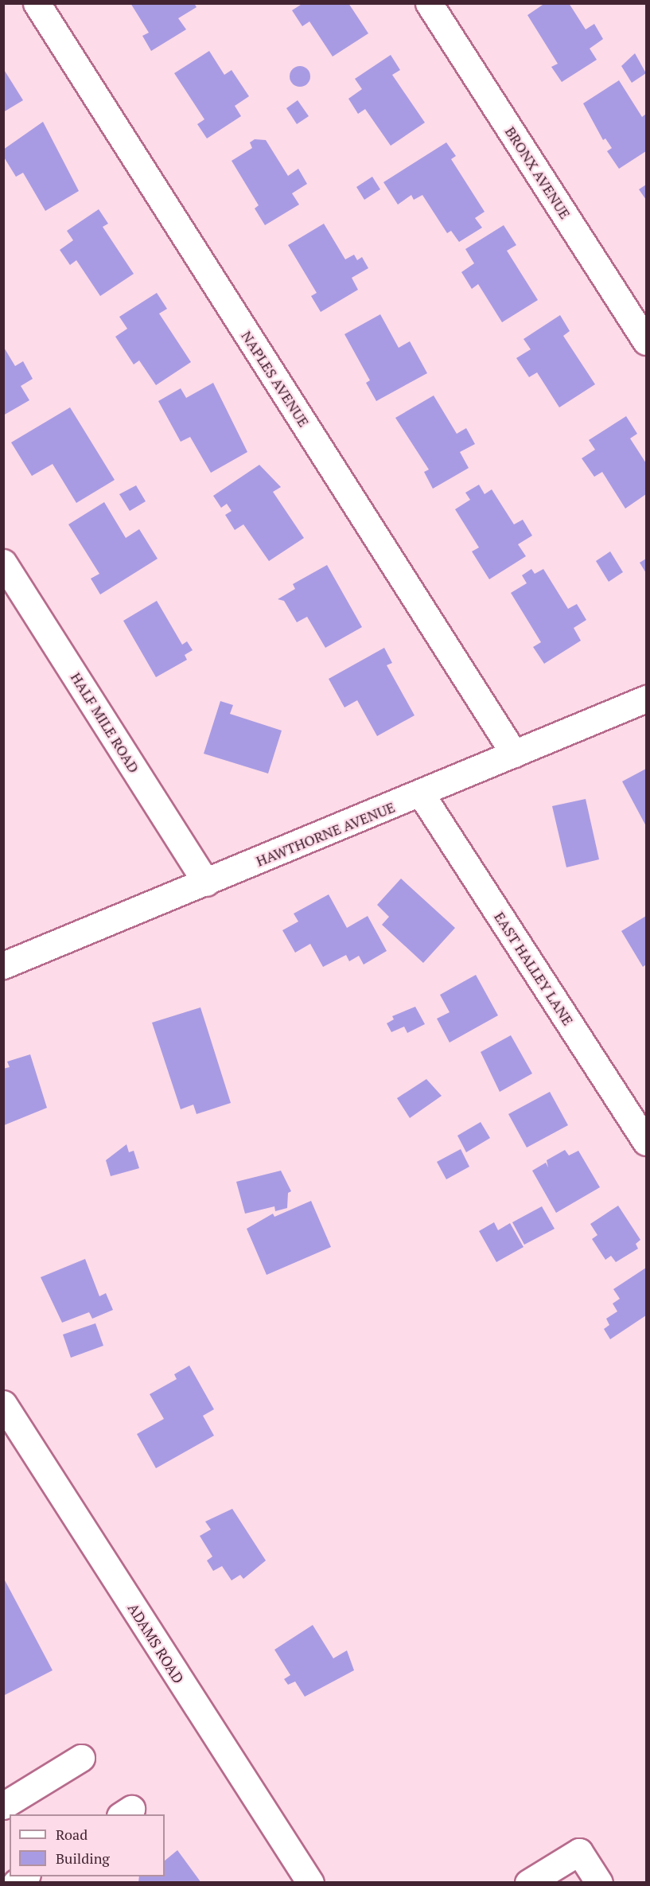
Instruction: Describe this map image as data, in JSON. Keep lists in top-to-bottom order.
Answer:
{
  "streets": {
    "street": [
      "BRONX AVENUE",
      "NAPLES AVENUE",
      "HALF MILE ROAD",
      "HAWTHORNE AVENUE",
      "EAST HALLEY LANE",
      "ADAMS ROAD"
    ]
  },
  "crossings": [
    ["NAPLES AVENUE", "HAWTHORNE AVENUE"],
    ["HALF MILE ROAD", "HAWTHORNE AVENUE"],
    ["HAWTHORNE AVENUE", "EAST HALLEY LANE"]
  ],
  "legend": ["Road", "Building"]
}
